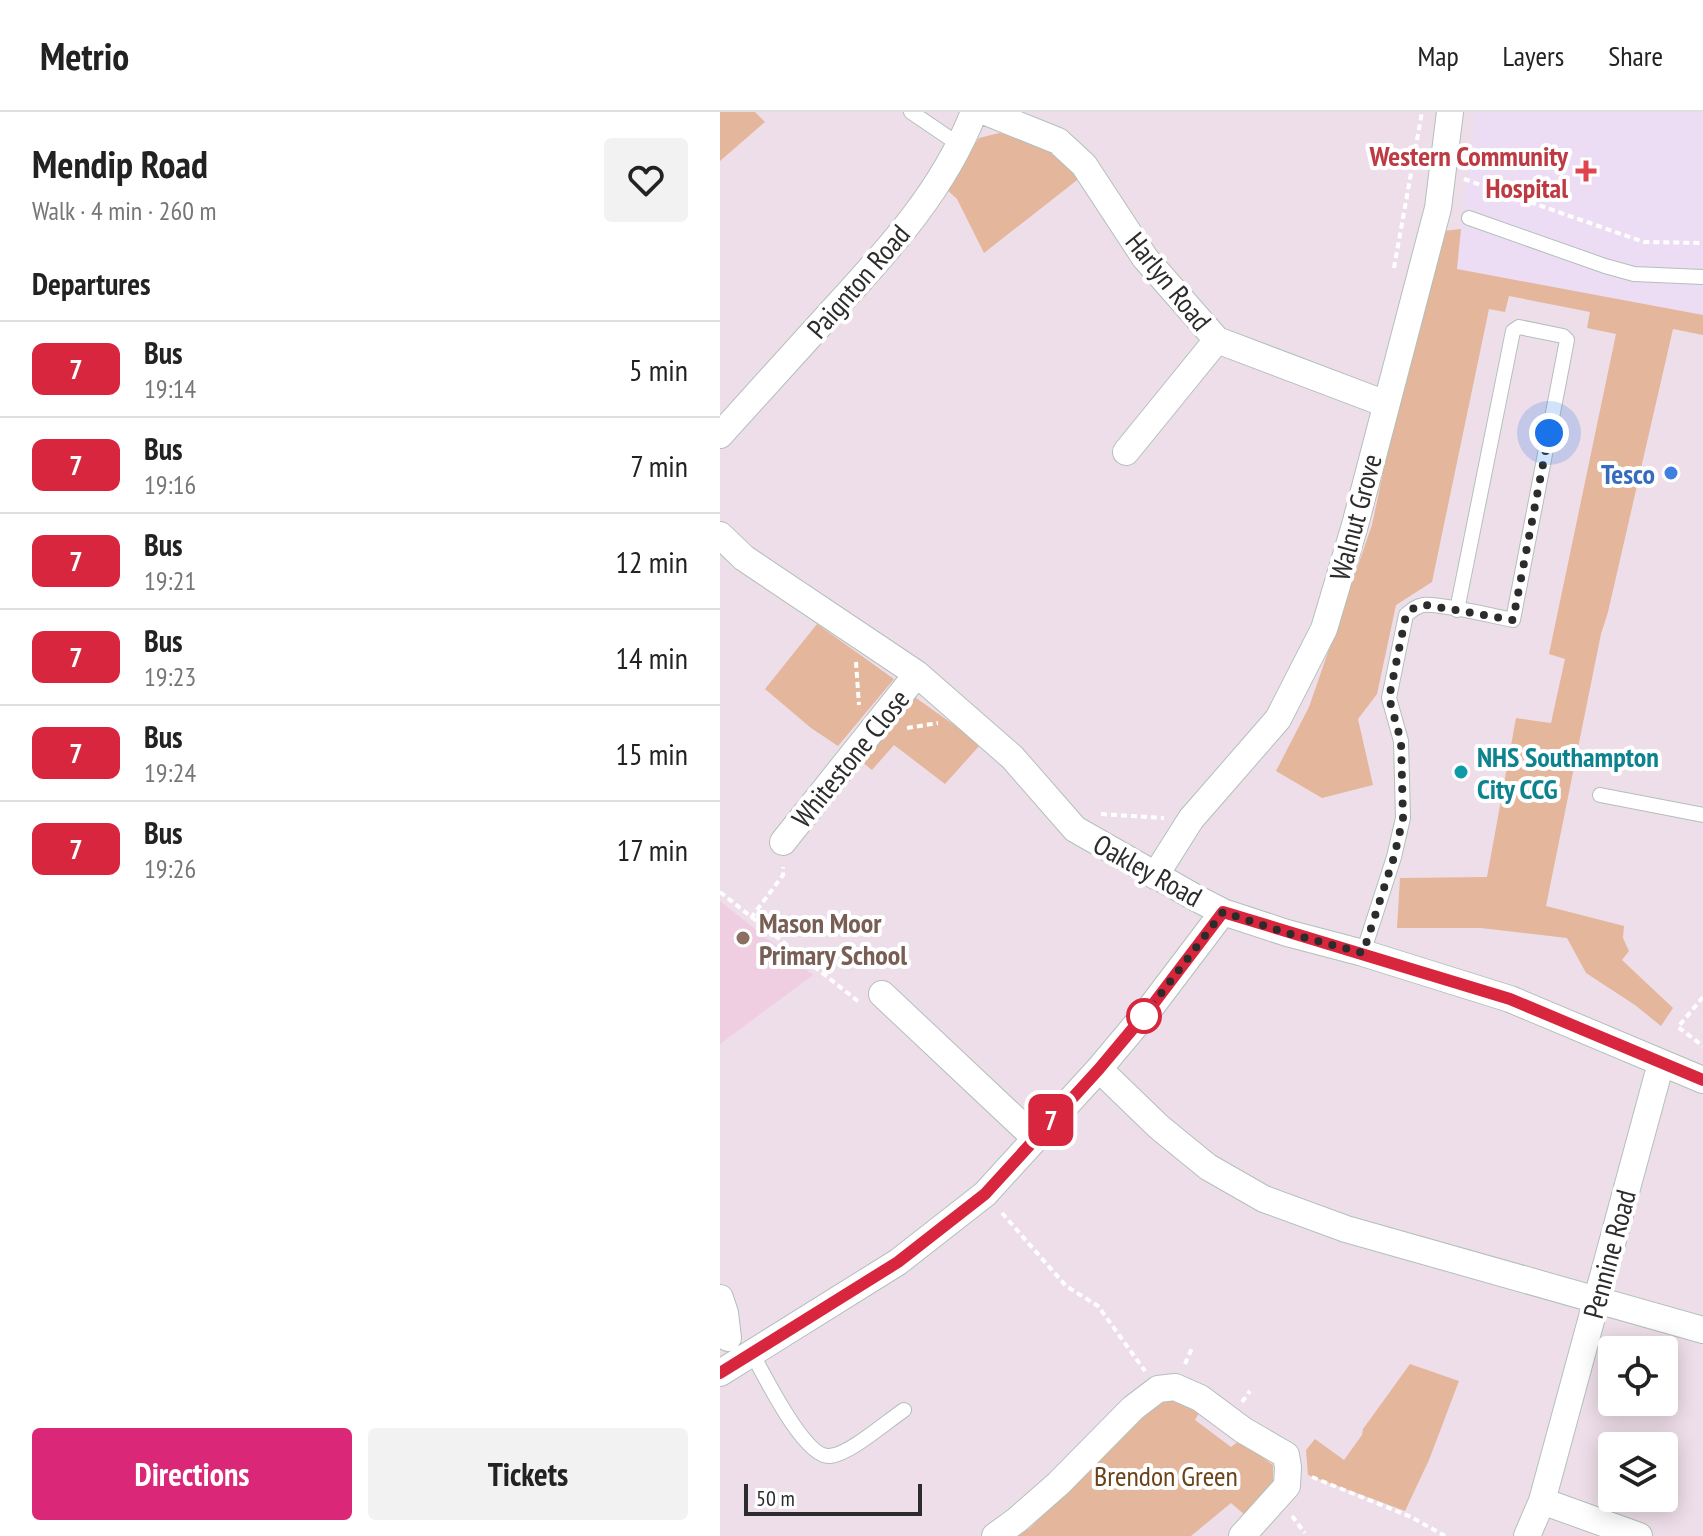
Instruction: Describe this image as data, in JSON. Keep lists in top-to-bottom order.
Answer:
{
  "streets": {
    "street": [
      "Paignton Road",
      "Harlyn Road",
      "Walnut Grove",
      "Whitestone Close",
      "Oakley Road",
      "Pennine Road"
    ]
  },
  "crossings": [
    ["Harlyn Road", "Walnut Grove"],
    ["Walnut Grove", "Oakley Road"],
    ["Whitestone Close", "Oakley Road"],
    ["Oakley Road", "Pennine Road"]
  ],
  "parks": ["Brendon Green"],
  "places": {
    "health": ["Western Community Hospital"],
    "other": ["Tesco", "NHS Southampton City CCG", "Mason Moor Primary School"]
  },
  "lines": ["bus line 7"],
  "scale_bar": "50 m",
  "page": {
    "header": "Metrio",
    "nav": ["Map", "Layers", "Share"],
    "heading": [
      ["Mendip Road", "Walk · 4 min · 260 m"],
      "Departures"
    ],
    "on_map": "7",
    "list": [
      {
        "mark": "7",
        "name": "Bus",
        "note": "19:14",
        "value": "5 min"
      },
      {
        "mark": "7",
        "name": "Bus",
        "note": "19:16",
        "value": "7 min"
      },
      {
        "mark": "7",
        "name": "Bus",
        "note": "19:21",
        "value": "12 min"
      },
      {
        "mark": "7",
        "name": "Bus",
        "note": "19:23",
        "value": "14 min"
      },
      {
        "mark": "7",
        "name": "Bus",
        "note": "19:24",
        "value": "15 min"
      },
      {
        "mark": "7",
        "name": "Bus",
        "note": "19:26",
        "value": "17 min"
      }
    ],
    "buttons": ["Directions", "Tickets"],
    "scale": "50 m"
  }
}
